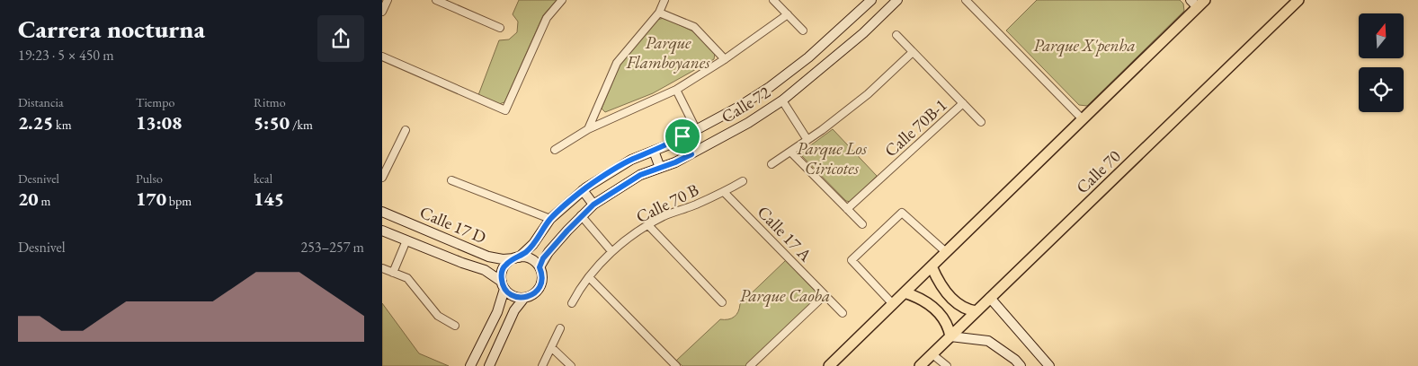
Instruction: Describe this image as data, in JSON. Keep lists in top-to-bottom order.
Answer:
{
  "streets": {
    "main road": ["Calle 72", "Calle 70", "Calle 17 D"],
    "street": ["Calle 70B-1", "Calle 70 B", "Calle 17 A"]
  },
  "crossings": [
    ["Calle 72", "Calle 17 D"],
    ["Calle 70 B", "Calle 17 A"]
  ],
  "parks": [
    "Parque Flamboyanes",
    "Parque X'penha",
    "Parque Los Ciricotes",
    "Parque Caoba"
  ],
  "north": "top",
  "page": {
    "heading": ["Carrera nocturna", "19:23 · 5 × 450 m"],
    "stats": [
      ["Distancia", "2.25 km"],
      ["Tiempo", "13:08"],
      ["Ritmo", "5:50 /km"],
      ["Desnivel", "20 m"],
      ["Pulso", "170 bpm"],
      ["kcal", "145"]
    ],
    "chart": ["Desnivel", "253–257 m"]
  }
}
